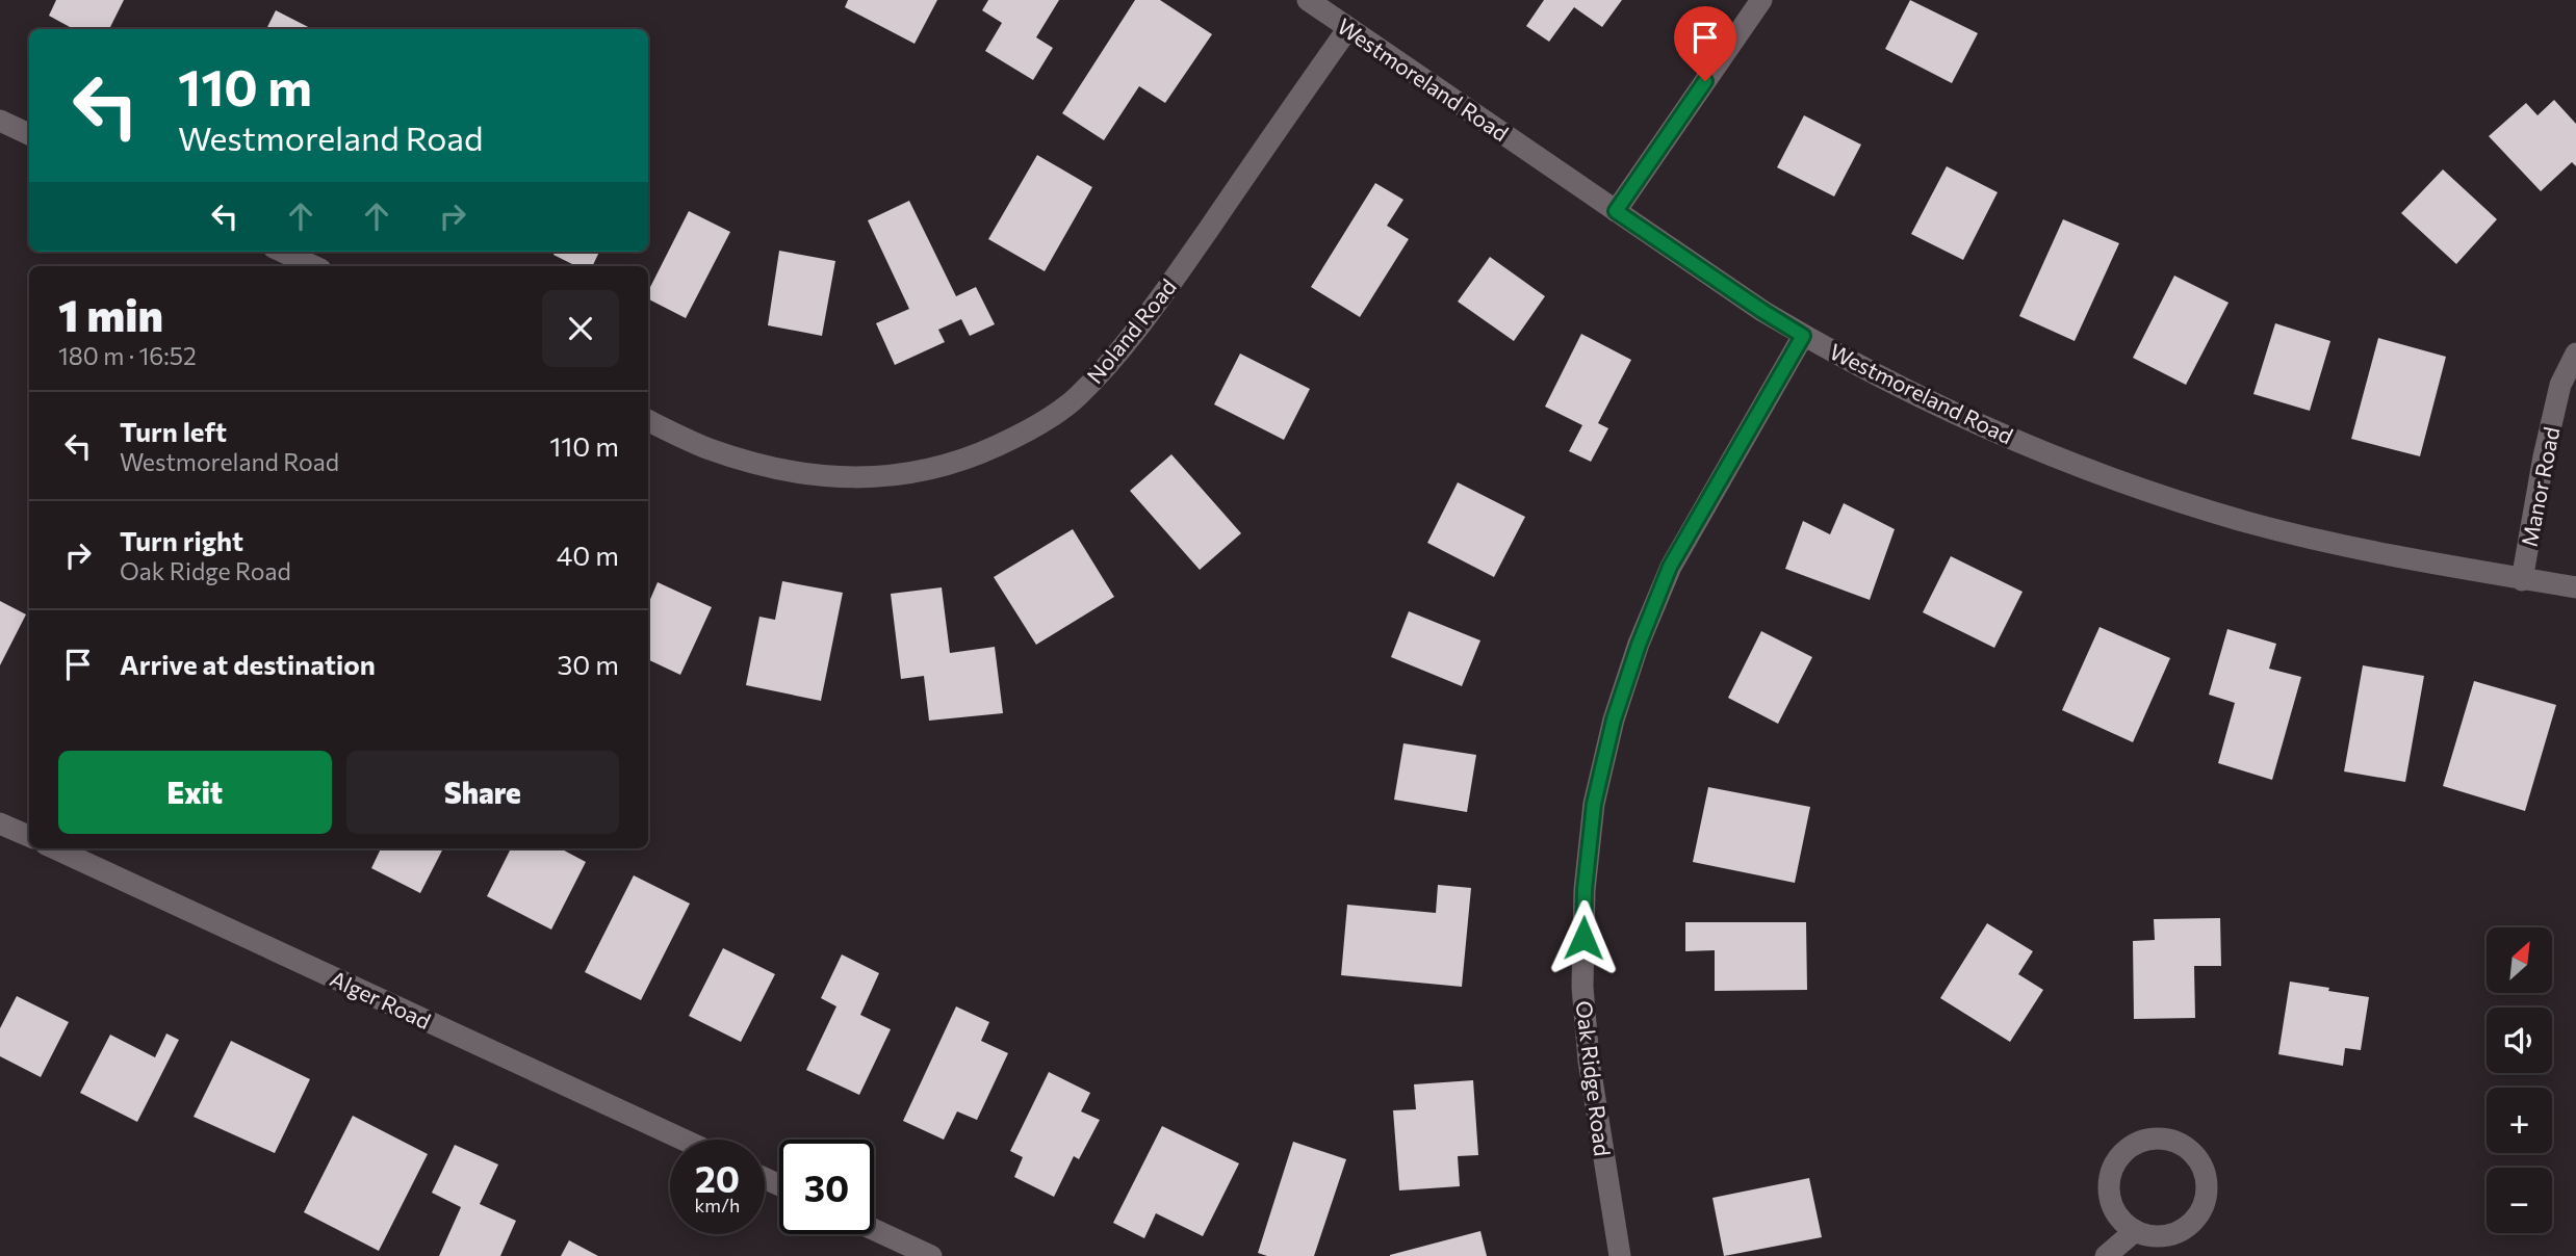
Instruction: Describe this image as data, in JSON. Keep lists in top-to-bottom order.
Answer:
{
  "streets": {
    "street": [
      "Westmoreland Road",
      "Noland Road",
      "Manor Road",
      "Alger Road",
      "Oak Ridge Road"
    ]
  },
  "crossings": [
    ["Westmoreland Road", "Noland Road"],
    ["Westmoreland Road", "Manor Road"],
    ["Westmoreland Road", "Oak Ridge Road"]
  ],
  "north": "top right",
  "page": {
    "turn": ["110 m", "Westmoreland Road"],
    "heading": ["1 min", "180 m · 16:52"],
    "list": [
      {
        "name": "Turn left",
        "note": "Westmoreland Road",
        "value": "110 m"
      },
      {
        "name": "Turn right",
        "note": "Oak Ridge Road",
        "value": "40 m"
      },
      {
        "name": "Arrive at destination",
        "value": "30 m"
      }
    ],
    "buttons": ["Exit", "Share"],
    "map_buttons": ["+", "−"],
    "speed": "20 km/h",
    "limit": "30"
  }
}
